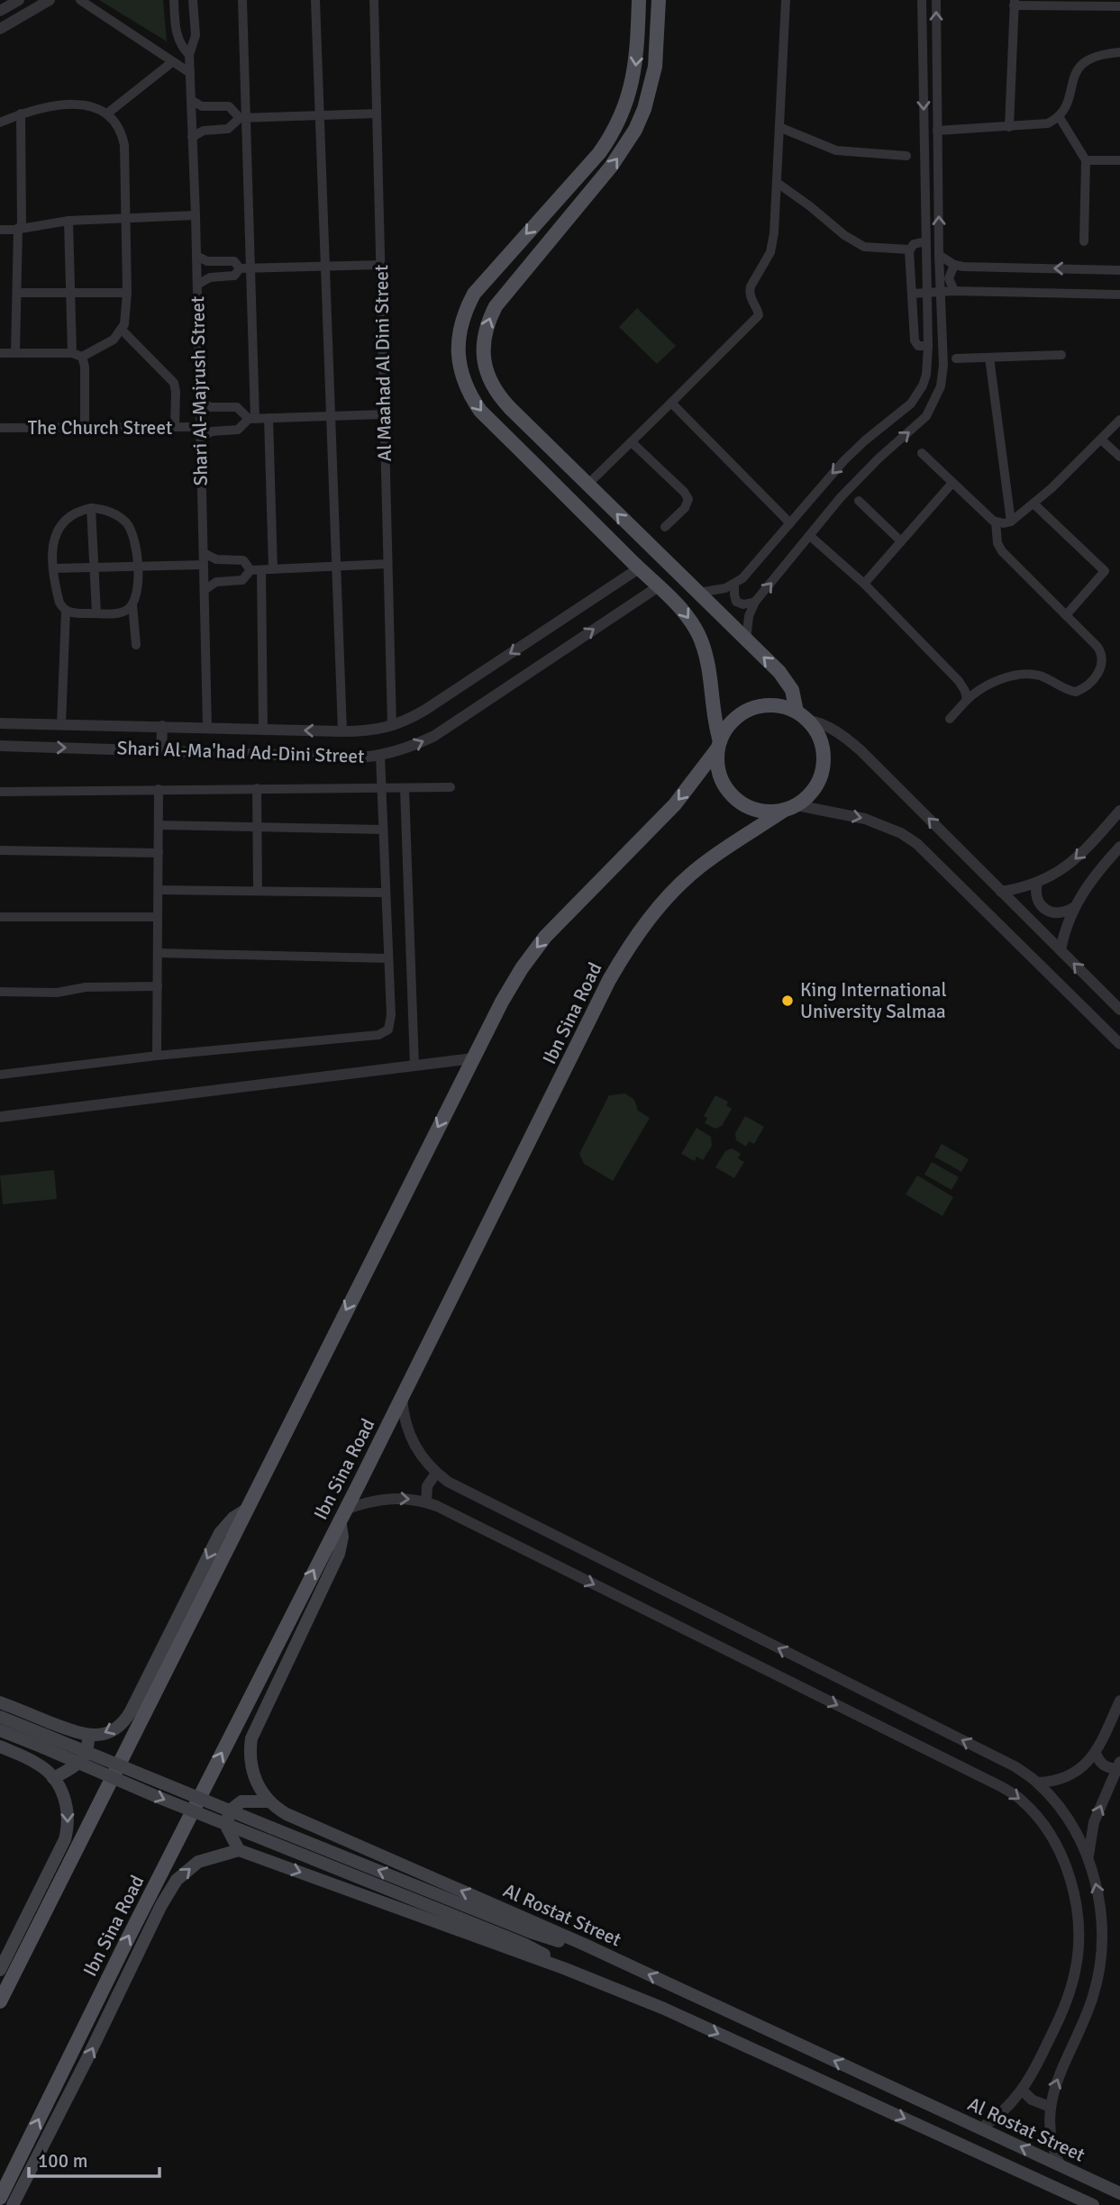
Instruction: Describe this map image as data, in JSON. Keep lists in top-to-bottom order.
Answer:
{
  "streets": {
    "main road": ["Ibn Sina Road", "Al Rostat Street"],
    "street": [
      "Al Maahad Al Dini Street",
      "Shari Al-Majrush Street",
      "The Church Street",
      "Shari Al-Ma'had Ad-Dini Street"
    ]
  },
  "crossings": [
    ["Al Maahad Al Dini Street", "The Church Street"],
    ["Al Maahad Al Dini Street", "Shari Al-Ma'had Ad-Dini Street"],
    ["Shari Al-Majrush Street", "The Church Street"],
    ["Shari Al-Majrush Street", "Shari Al-Ma'had Ad-Dini Street"],
    ["Ibn Sina Road", "Al Rostat Street"]
  ],
  "places": ["King International University Salmaa"],
  "scale_bar": "100 m"
}
